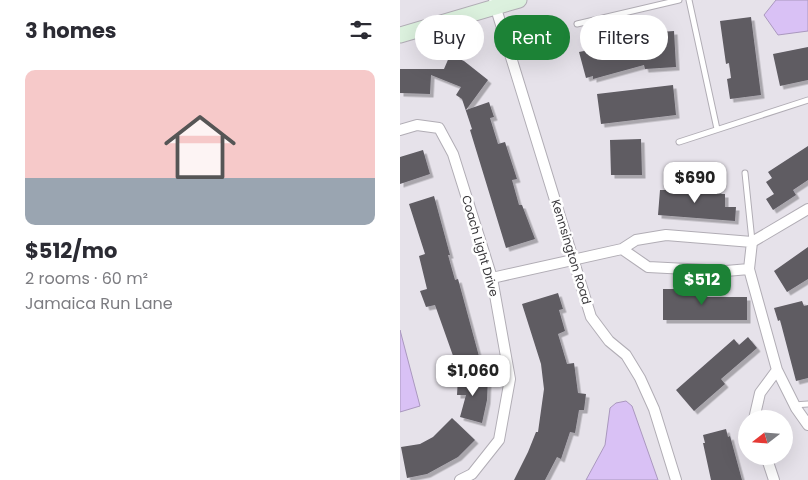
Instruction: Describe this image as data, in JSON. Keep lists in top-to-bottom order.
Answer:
{
  "streets": {
    "street": ["Coach Light Drive", "Kennsington Road"]
  },
  "north": "left",
  "page": {
    "heading": "3 homes",
    "chip": ["Buy", "Rent", "Filters"],
    "list": [
      {
        "name": "$512/mo",
        "note": "2 rooms · 60 m² · Jamaica Run Lane"
      }
    ],
    "price": ["$690", "$512", "$1,060"]
  }
}
